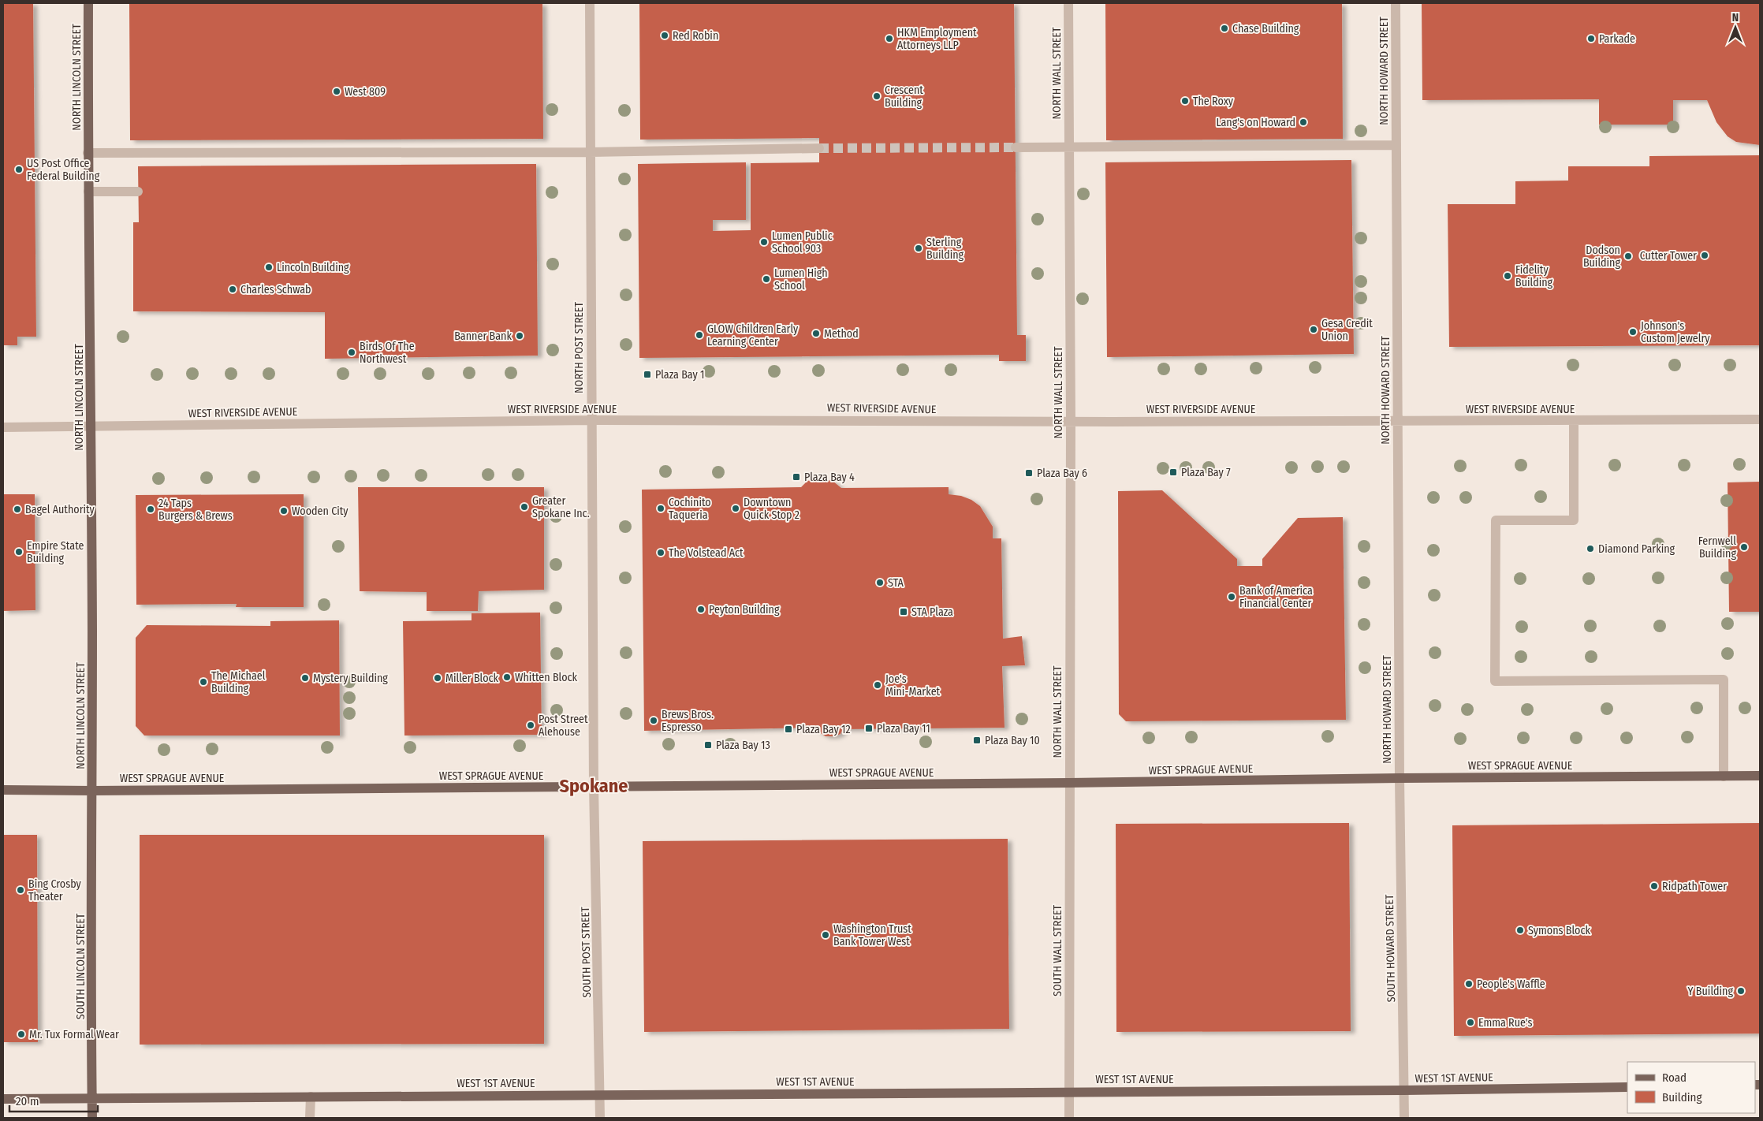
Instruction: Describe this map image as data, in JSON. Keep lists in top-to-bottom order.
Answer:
{
  "streets": {
    "main road": [
      "NORTH LINCOLN STREET",
      "WEST SPRAGUE AVENUE",
      "SOUTH LINCOLN STREET",
      "WEST 1ST AVENUE"
    ],
    "street": [
      "NORTH HOWARD STREET",
      "NORTH WALL STREET",
      "NORTH POST STREET",
      "WEST RIVERSIDE AVENUE",
      "SOUTH HOWARD STREET",
      "SOUTH WALL STREET",
      "SOUTH POST STREET"
    ]
  },
  "crossings": [
    ["NORTH HOWARD STREET", "WEST RIVERSIDE AVENUE"],
    ["NORTH HOWARD STREET", "WEST SPRAGUE AVENUE"],
    ["NORTH HOWARD STREET", "SOUTH HOWARD STREET"],
    ["NORTH WALL STREET", "WEST RIVERSIDE AVENUE"],
    ["NORTH WALL STREET", "WEST SPRAGUE AVENUE"],
    ["NORTH WALL STREET", "SOUTH WALL STREET"],
    ["NORTH LINCOLN STREET", "WEST RIVERSIDE AVENUE"],
    ["NORTH LINCOLN STREET", "WEST SPRAGUE AVENUE"],
    ["NORTH LINCOLN STREET", "SOUTH LINCOLN STREET"],
    ["NORTH POST STREET", "WEST RIVERSIDE AVENUE"],
    ["NORTH POST STREET", "WEST SPRAGUE AVENUE"],
    ["NORTH POST STREET", "SOUTH POST STREET"],
    ["WEST SPRAGUE AVENUE", "SOUTH HOWARD STREET"],
    ["WEST SPRAGUE AVENUE", "SOUTH WALL STREET"],
    ["WEST SPRAGUE AVENUE", "SOUTH POST STREET"],
    ["WEST SPRAGUE AVENUE", "SOUTH LINCOLN STREET"],
    ["SOUTH HOWARD STREET", "WEST 1ST AVENUE"],
    ["SOUTH WALL STREET", "WEST 1ST AVENUE"],
    ["SOUTH POST STREET", "WEST 1ST AVENUE"],
    ["SOUTH LINCOLN STREET", "WEST 1ST AVENUE"]
  ],
  "districts": ["Spokane"],
  "places": {
    "other": [
      "Chase Building",
      "Red Robin",
      "HKM Employment Attorneys LLP",
      "Parkade",
      "West 809",
      "Crescent Building",
      "The Roxy",
      "Lang's on Howard",
      "US Post Office Federal Building",
      "Lumen Public School 903",
      "Sterling Building",
      "Cutter Tower",
      "Dodson Building",
      "Lincoln Building",
      "Fidelity Building",
      "Lumen High School",
      "Charles Schwab",
      "Gesa Credit Union",
      "Johnson's Custom Jewelry",
      "Method",
      "GLOW Children Early Learning Center",
      "Banner Bank",
      "Birds Of The Northwest",
      "Greater Spokane Inc.",
      "Cochinito Taqueria",
      "Downtown Quick Stop 2",
      "Bagel Authority",
      "24 Taps Burgers & Brews",
      "Wooden City",
      "Fernwell Building",
      "Diamond Parking",
      "Empire State Building",
      "The Volstead Act",
      "STA",
      "Bank of America Financial Center",
      "Peyton Building",
      "Whitten Block",
      "Mystery Building",
      "Miller Block",
      "The Michael Building",
      "Joe's Mini-Market",
      "Brews Bros. Espresso",
      "Post Street Alehouse",
      "Ridpath Tower",
      "Bing Crosby Theater",
      "Symons Block",
      "Washington Trust Bank Tower West",
      "People's Waffle",
      "Y Building",
      "Emma Rue's",
      "Mr. Tux Formal Wear"
    ],
    "transit": [
      "Plaza Bay 1",
      "Plaza Bay 7",
      "Plaza Bay 6",
      "Plaza Bay 4",
      "STA Plaza",
      "Plaza Bay 11",
      "Plaza Bay 12",
      "Plaza Bay 10",
      "Plaza Bay 13"
    ]
  },
  "legend": ["Road", "Building"],
  "scale_bar": "20 m",
  "north": "top"
}
